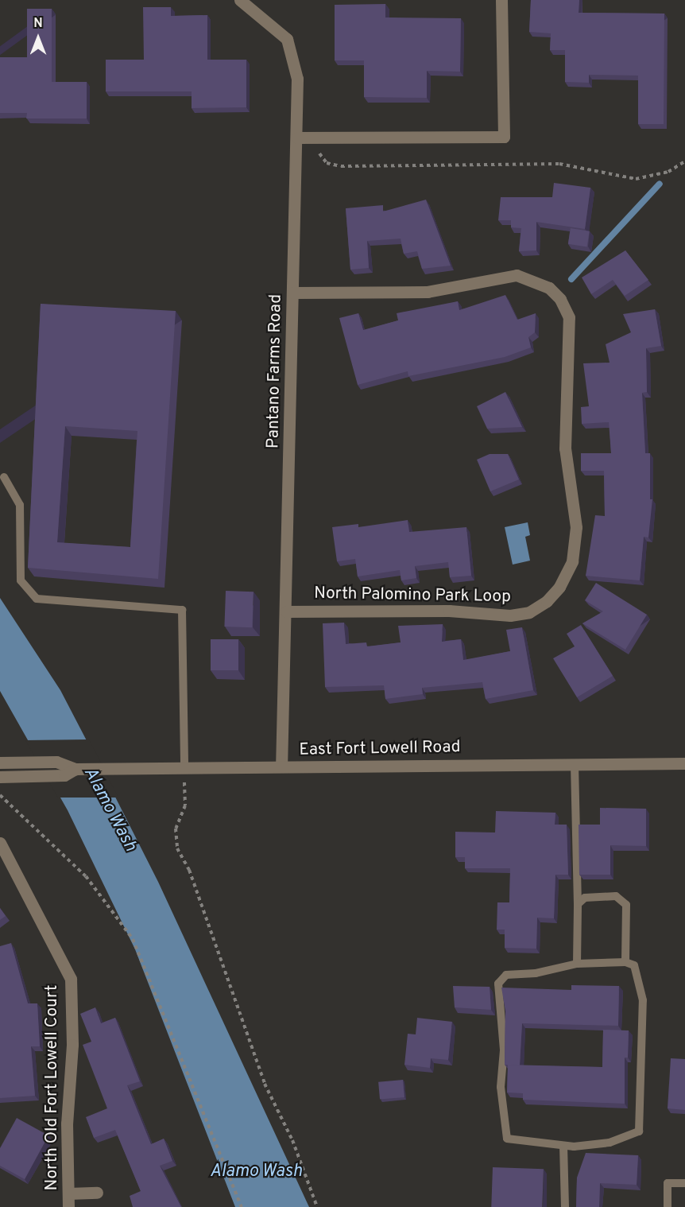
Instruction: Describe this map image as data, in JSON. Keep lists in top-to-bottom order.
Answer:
{
  "streets": {
    "street": [
      "Pantano Farms Road",
      "North Palomino Park Loop",
      "East Fort Lowell Road",
      "North Old Fort Lowell Court"
    ]
  },
  "crossings": [
    ["Pantano Farms Road", "North Palomino Park Loop"],
    ["Pantano Farms Road", "East Fort Lowell Road"]
  ],
  "water": ["Alamo Wash"],
  "north": "top"
}
